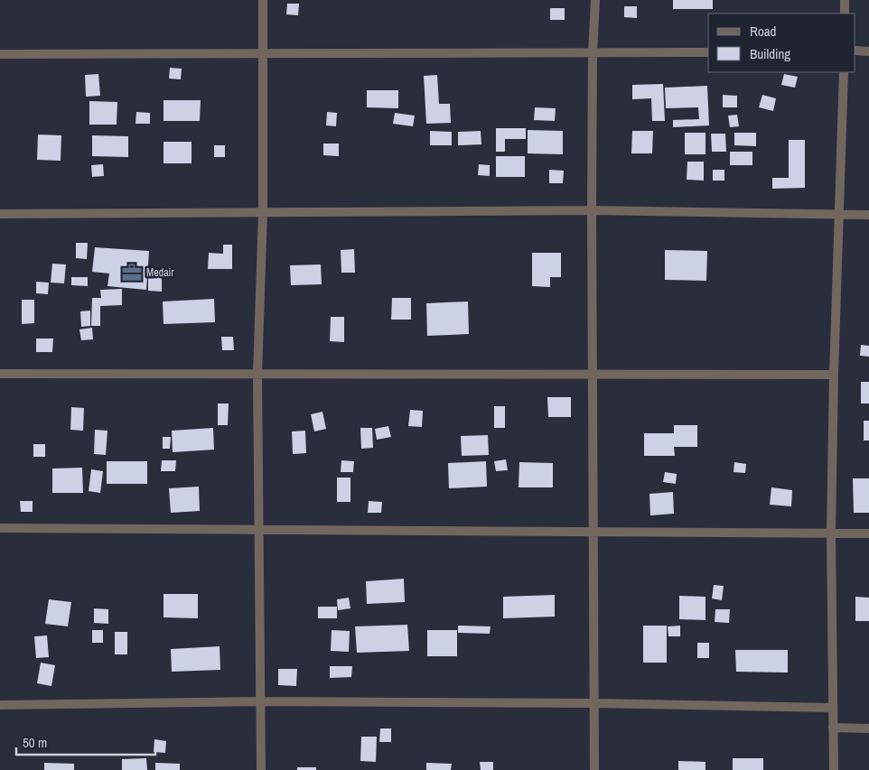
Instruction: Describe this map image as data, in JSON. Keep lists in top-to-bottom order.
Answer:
{
  "places": {
    "office": ["Medair"]
  },
  "legend": ["Road", "Building"],
  "scale_bar": "50 m"
}
